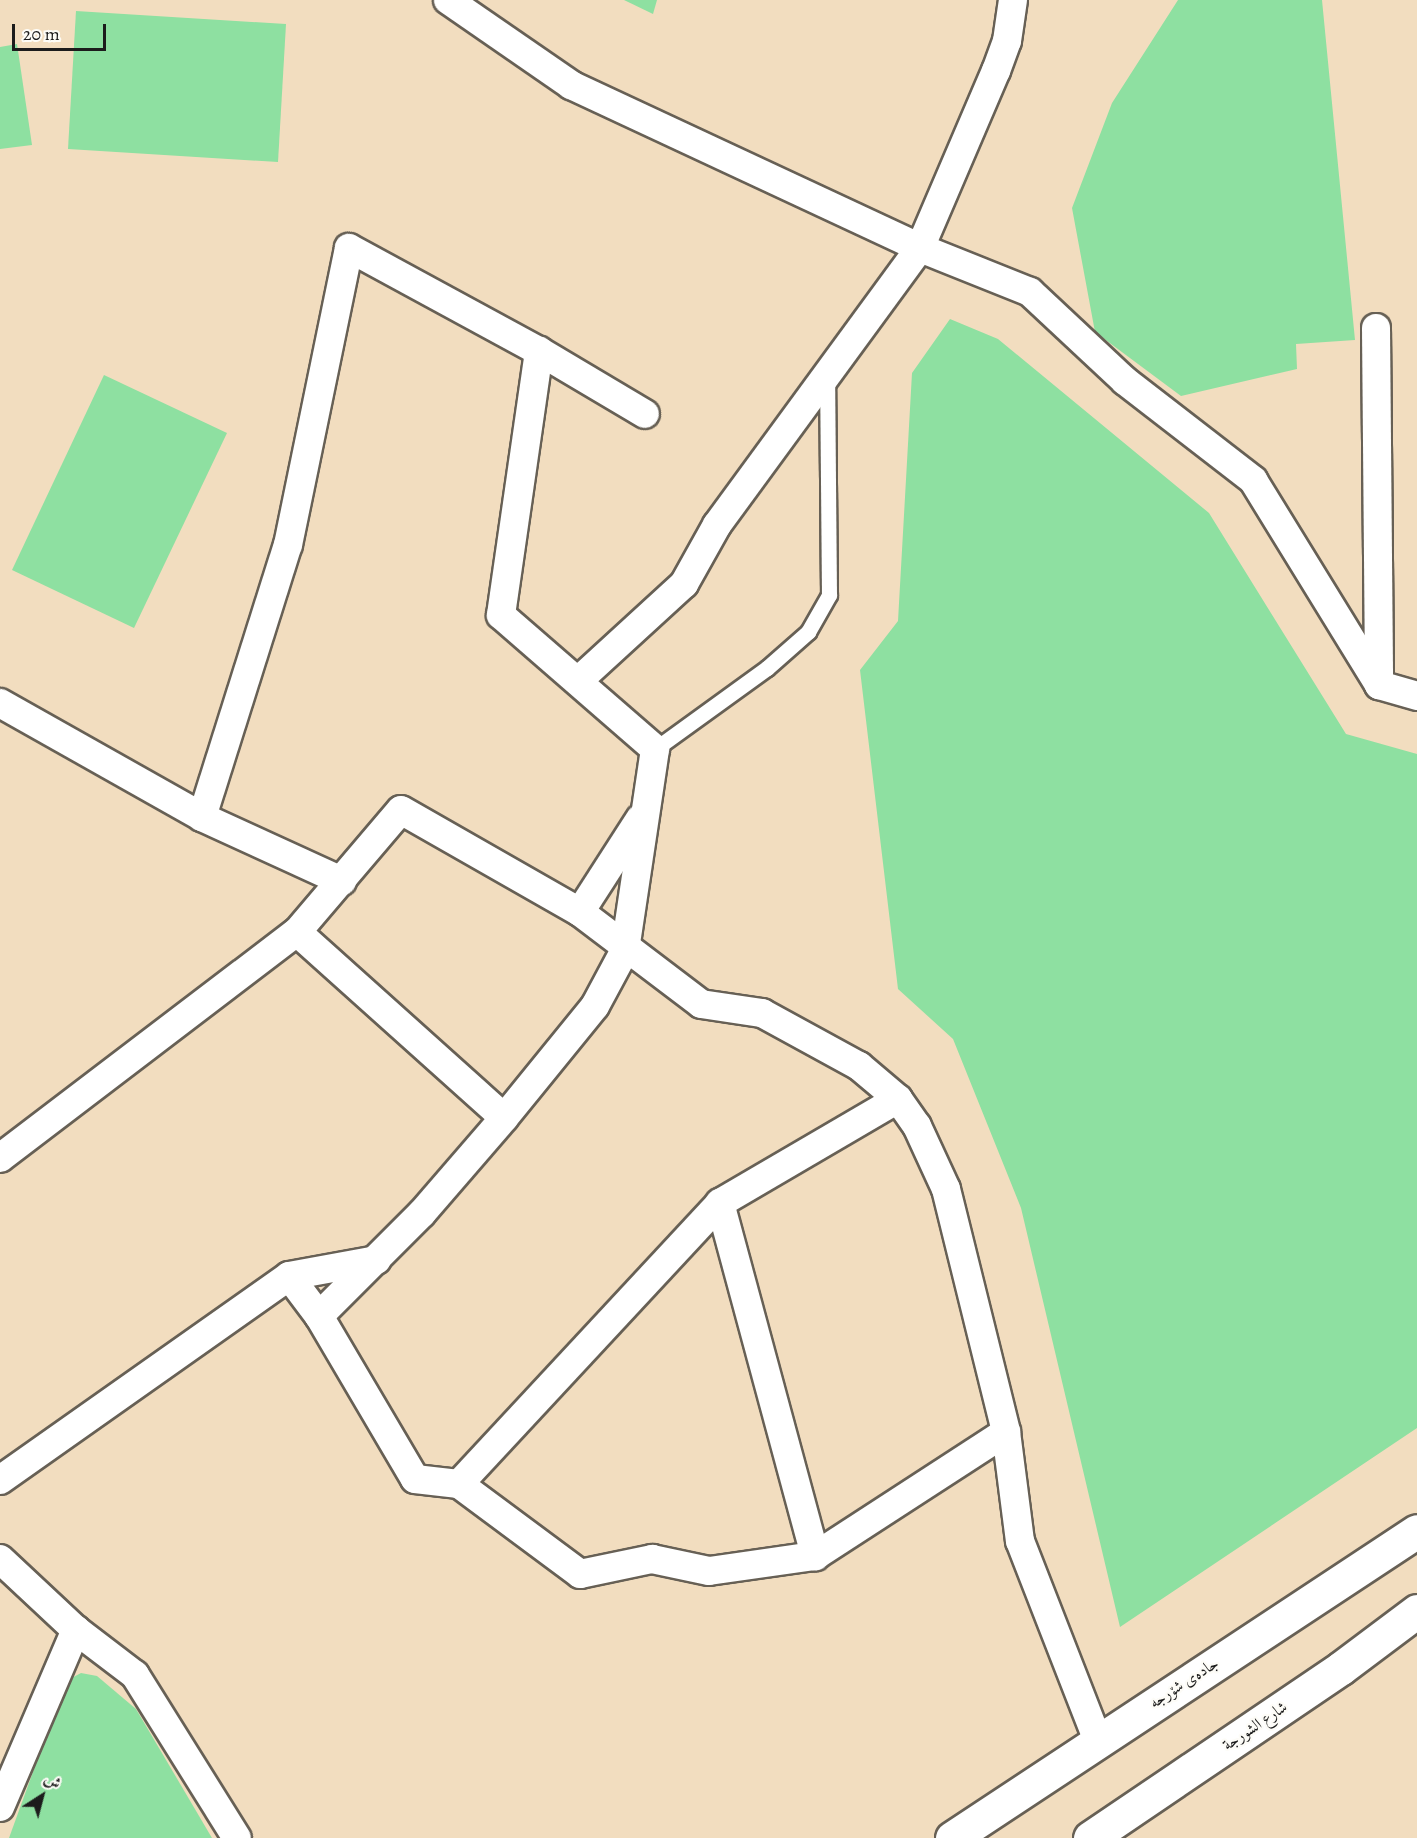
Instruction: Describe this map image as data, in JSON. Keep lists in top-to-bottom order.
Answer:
{
  "streets": {
    "main road": ["جادەی شۆرجە", "شارع الشورجة"]
  },
  "scale_bar": "20 m",
  "north": "top right"
}
